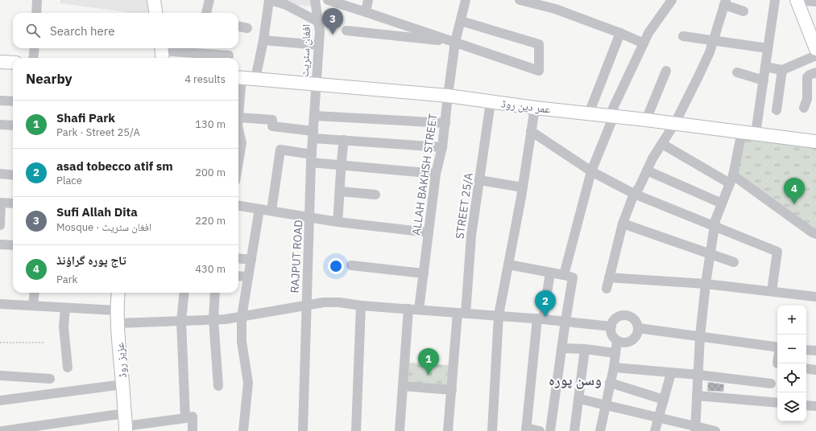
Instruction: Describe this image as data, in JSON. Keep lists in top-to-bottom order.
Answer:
{
  "streets": {
    "main road": ["عمر دین روڈ", "عزیز روڈ"],
    "street": [
      "افغان سٹریٹ",
      "ALLAH BAKHSH STREET",
      "STREET 25/A",
      "RAJPUT ROAD"
    ]
  },
  "crossings": [
    ["افغان سٹریٹ", "عمر دین روڈ"],
    ["افغان سٹریٹ", "RAJPUT ROAD"],
    ["عمر دین روڈ", "ALLAH BAKHSH STREET"],
    ["عمر دین روڈ", "STREET 25/A"],
    ["عمر دین روڈ", "RAJPUT ROAD"]
  ],
  "districts": ["وسن پورہ"],
  "page": {
    "pins": [
      "3",
      "4",
      "2",
      "1"
    ],
    "search": "Search here",
    "heading": ["Nearby", "4 results"],
    "list": [
      {
        "mark": "1",
        "name": "Shafi Park",
        "note": "Park · Street 25/A",
        "value": "130 m"
      },
      {
        "mark": "2",
        "name": "asad tobecco atif sm",
        "note": "Place",
        "value": "200 m"
      },
      {
        "mark": "3",
        "name": "Sufi Allah Dita",
        "note": "Mosque · افغان سٹریٹ",
        "value": "220 m"
      },
      {
        "mark": "4",
        "name": "تاج پورہ گراؤنڈ",
        "note": "Park",
        "value": "430 m"
      }
    ],
    "map_buttons": ["+", "−"]
  }
}
